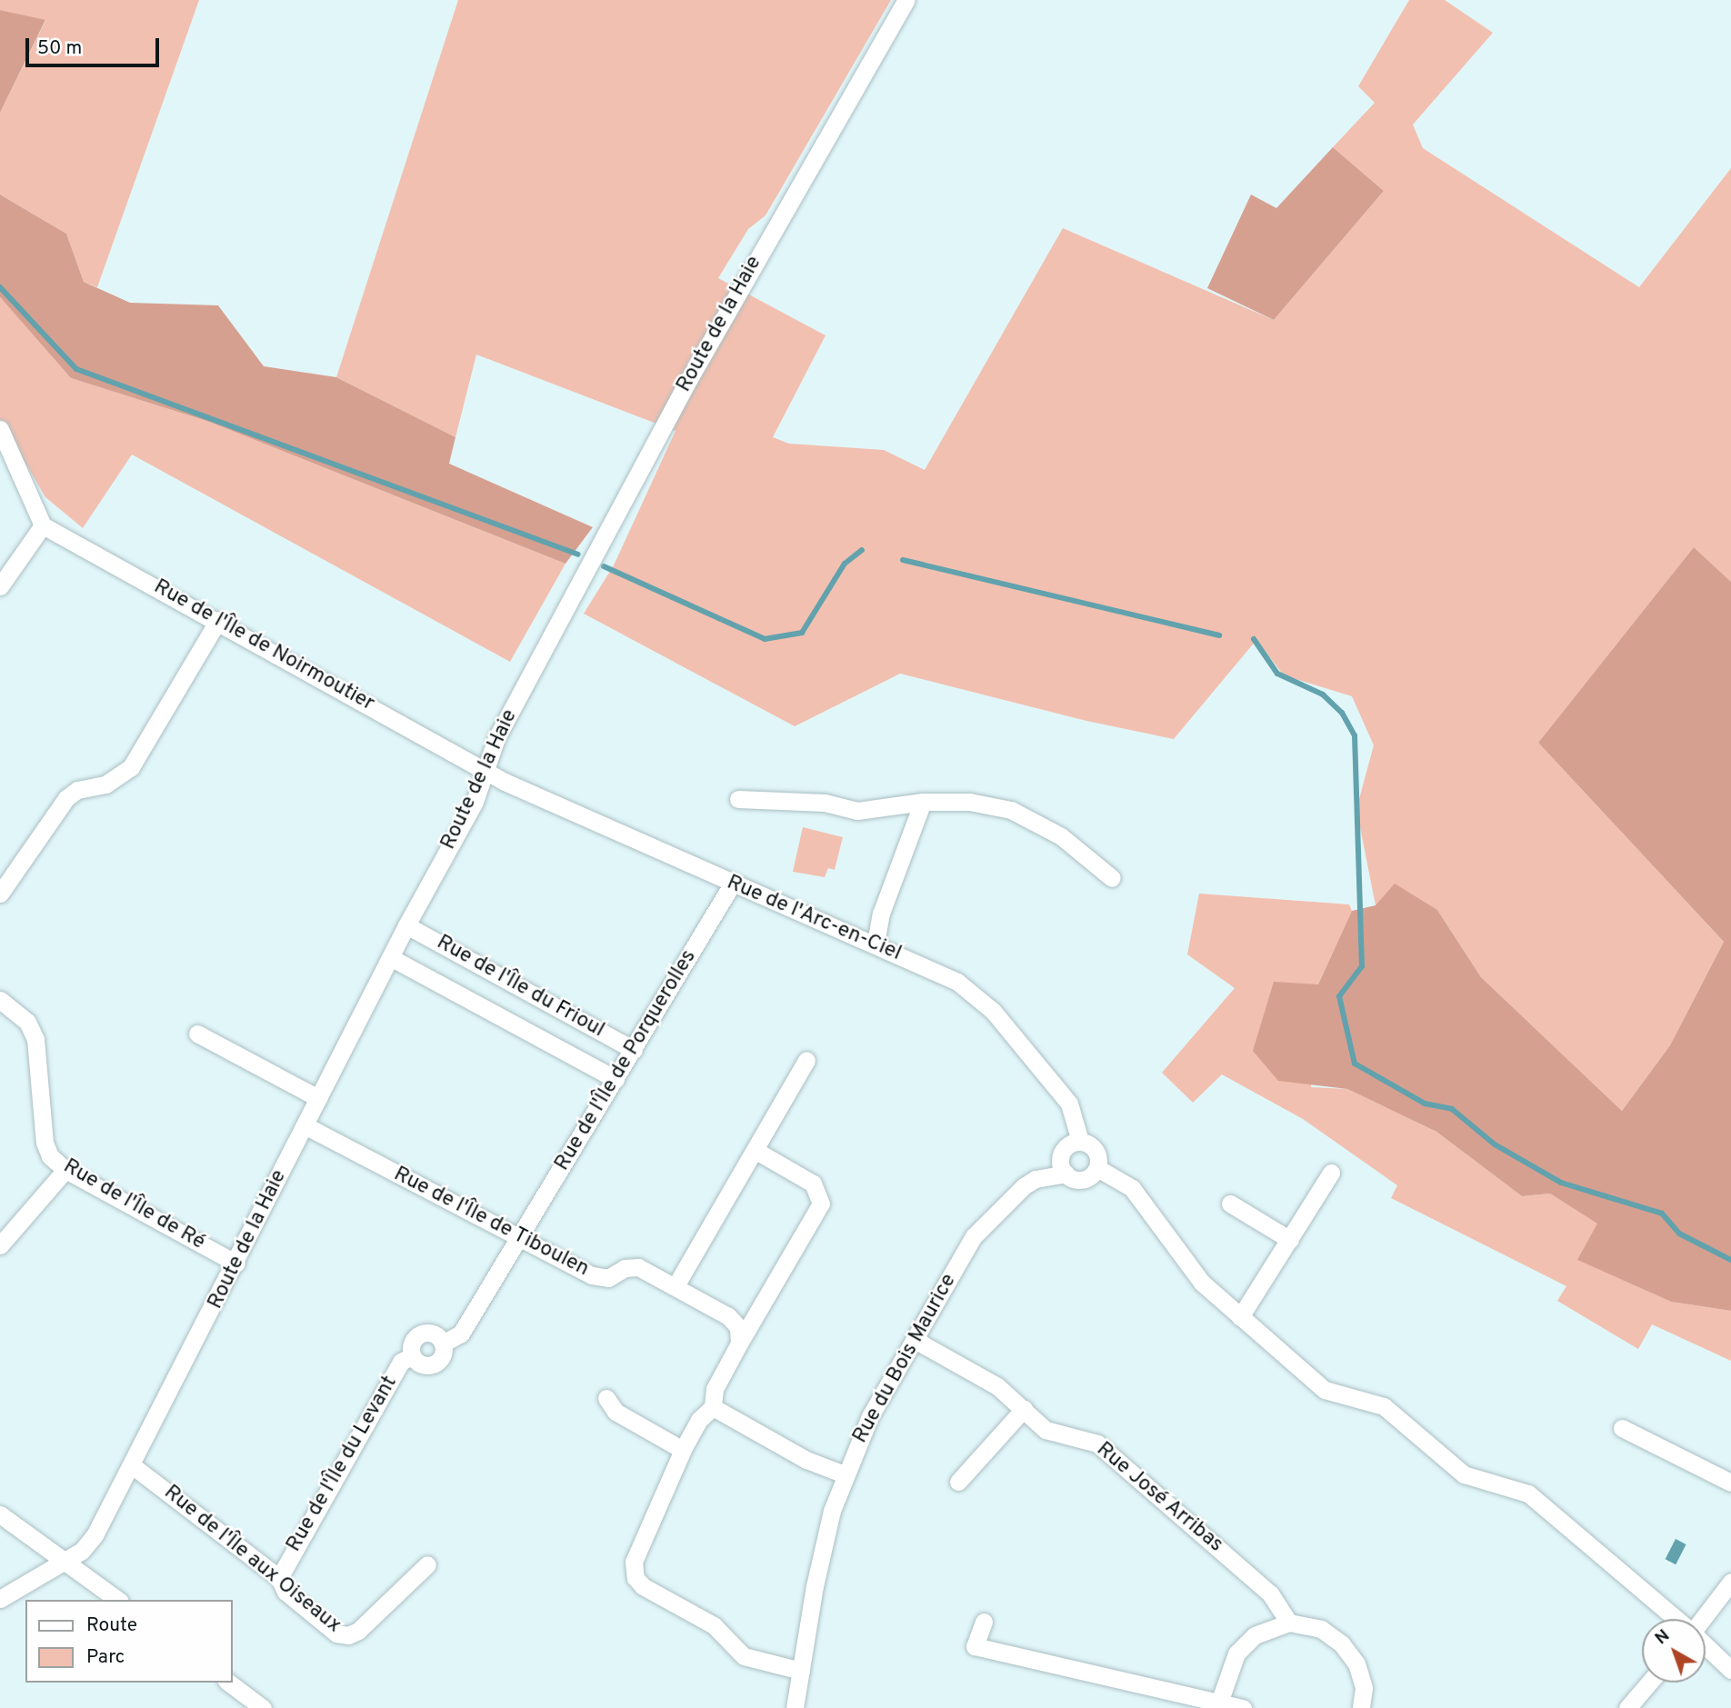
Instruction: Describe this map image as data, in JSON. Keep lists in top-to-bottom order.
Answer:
{
  "streets": {
    "street": [
      "Route de la Haie",
      "Rue de l'Île de Noirmoutier",
      "Rue de l'Arc-en-Ciel",
      "Rue de l'Île du Frioul",
      "Rue de l'Île de Porquerolles",
      "Rue de l'Île de Ré",
      "Rue de l'Île de Tiboulen",
      "Rue du Bois Maurice",
      "Rue de l'Île du Levant",
      "Rue José Arribas",
      "Rue de l'Île aux Oiseaux"
    ]
  },
  "crossings": [
    ["Route de la Haie", "Rue de l'Île de Noirmoutier"],
    ["Route de la Haie", "Rue de l'Arc-en-Ciel"],
    ["Route de la Haie", "Rue de l'Île du Frioul"],
    ["Route de la Haie", "Rue de l'Île de Ré"],
    ["Route de la Haie", "Rue de l'Île de Tiboulen"],
    ["Route de la Haie", "Rue de l'Île aux Oiseaux"],
    ["Rue de l'Île de Noirmoutier", "Rue de l'Arc-en-Ciel"],
    ["Rue de l'Arc-en-Ciel", "Rue de l'Île de Porquerolles"],
    ["Rue de l'Arc-en-Ciel", "Rue du Bois Maurice"],
    ["Rue de l'Île du Frioul", "Rue de l'Île de Porquerolles"],
    ["Rue de l'Île de Porquerolles", "Rue de l'Île de Tiboulen"],
    ["Rue de l'Île de Porquerolles", "Rue de l'Île du Levant"],
    ["Rue de l'Île de Tiboulen", "Rue de l'Île du Levant"],
    ["Rue du Bois Maurice", "Rue José Arribas"],
    ["Rue de l'Île du Levant", "Rue de l'Île aux Oiseaux"]
  ],
  "legend": ["Route", "Parc"],
  "scale_bar": "50 m",
  "north": "top left"
}
